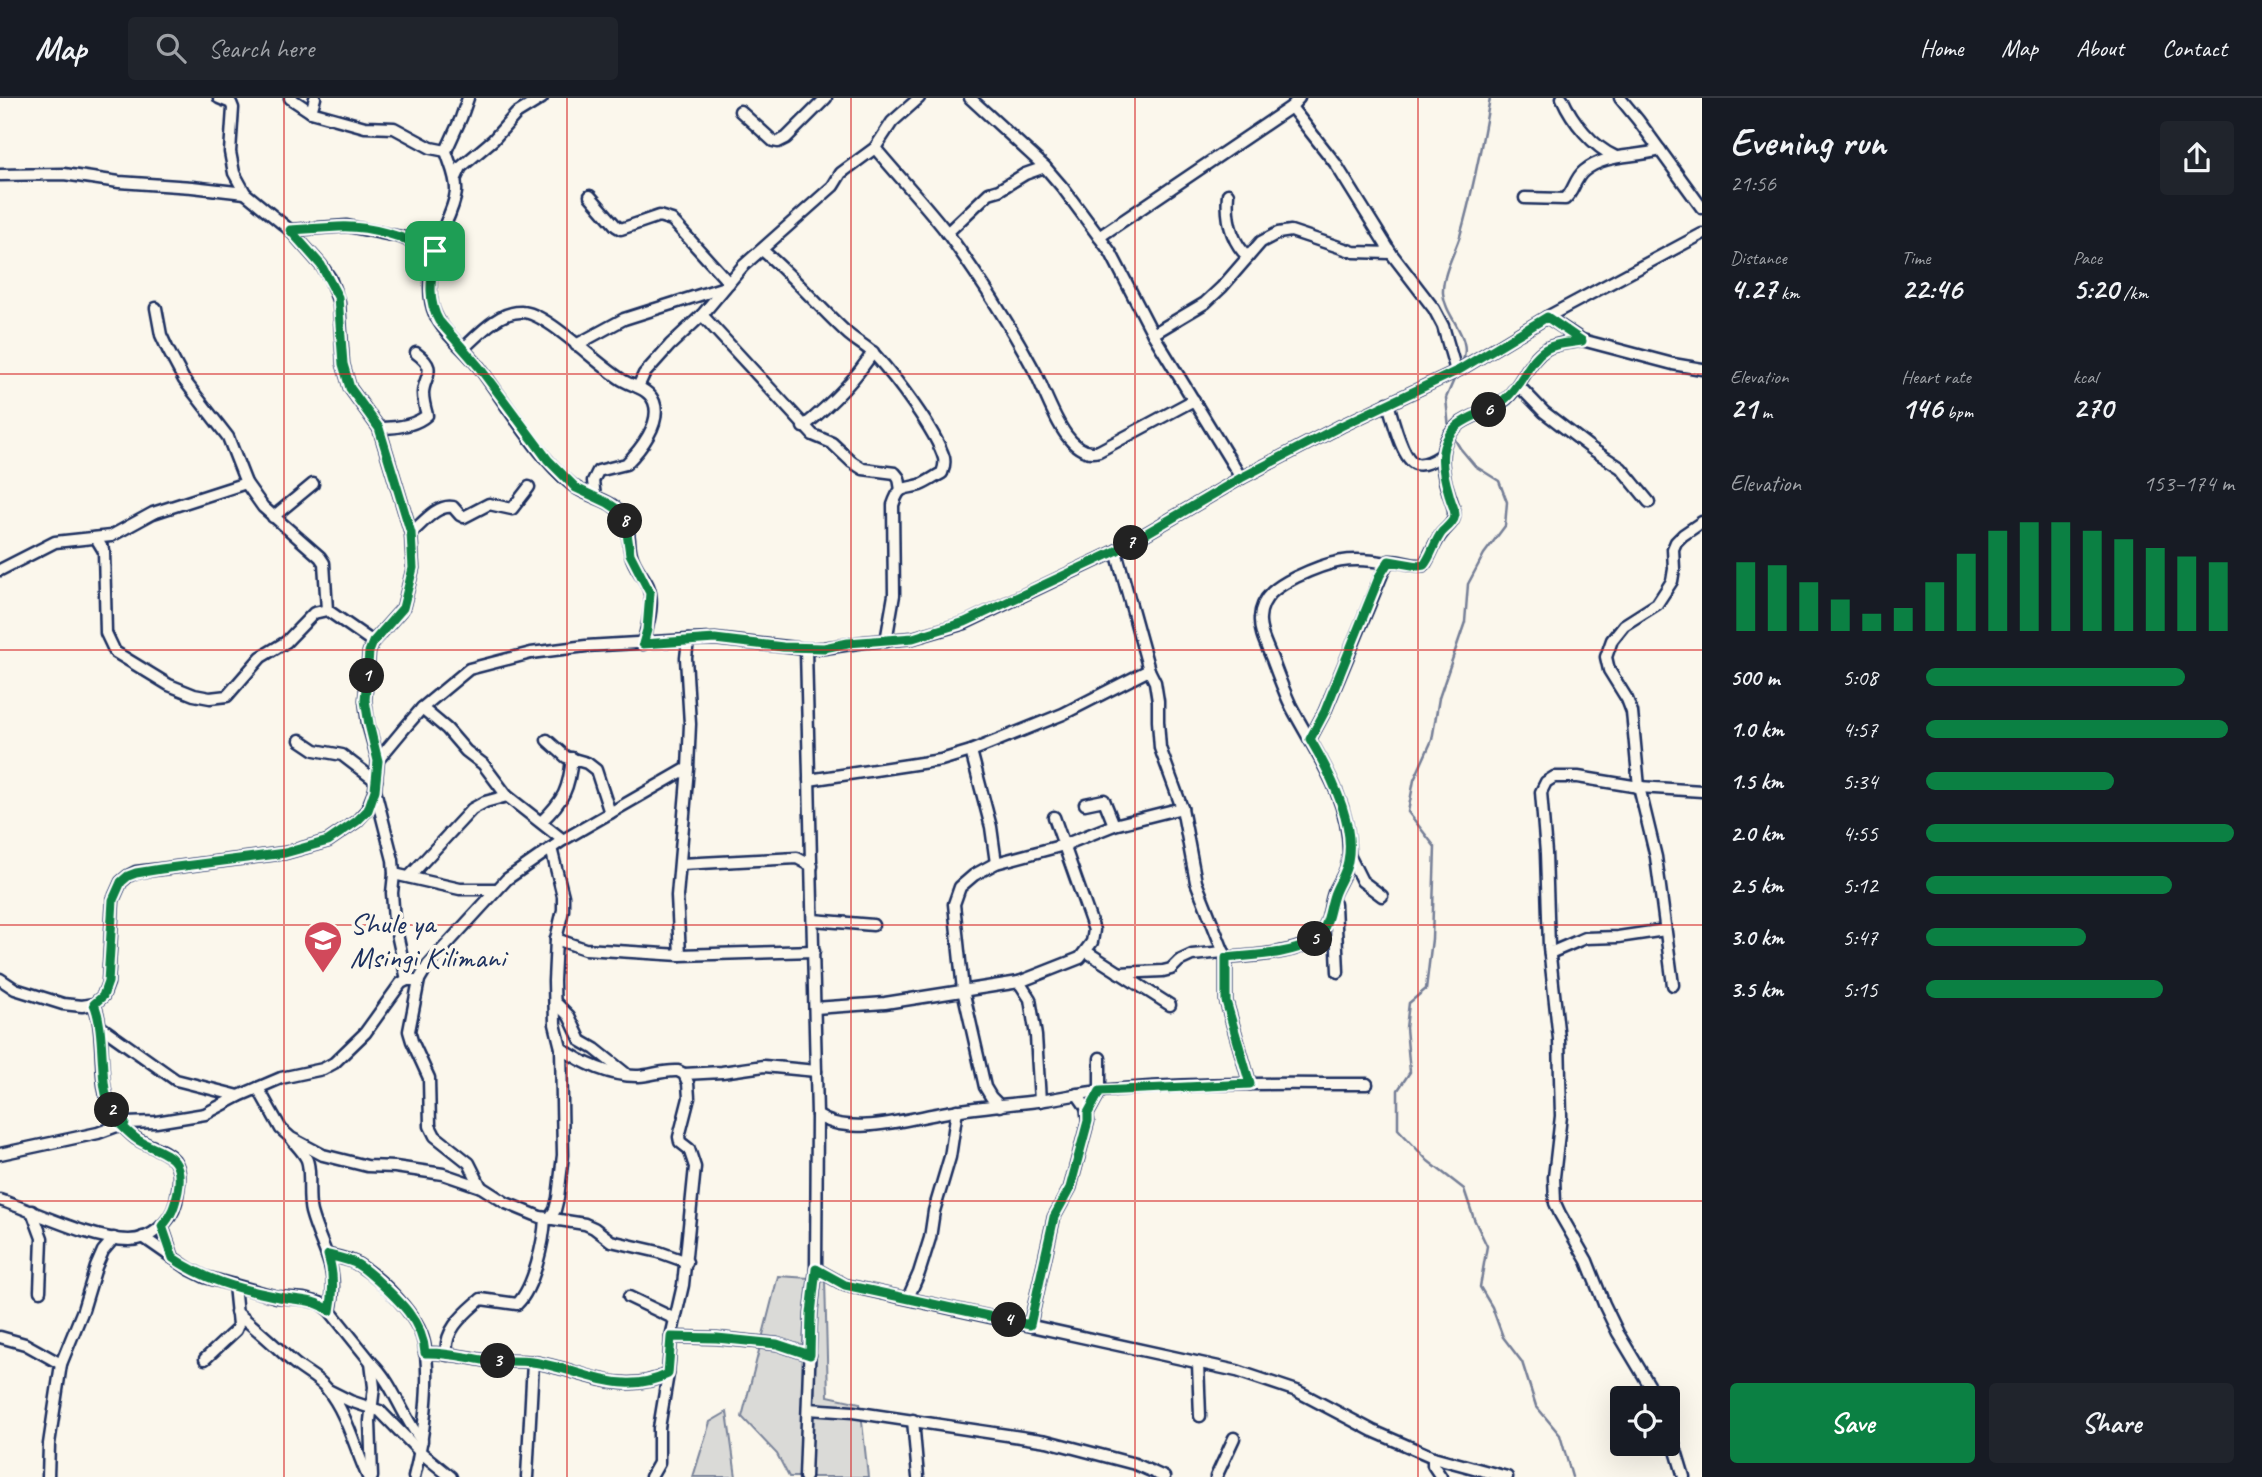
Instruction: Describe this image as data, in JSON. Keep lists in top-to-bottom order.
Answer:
{
  "places": {
    "school or university": ["Shule ya Msingi Kilimani"]
  },
  "page": {
    "header": "Map",
    "search": "Search here",
    "nav": [
      "Home",
      "Map",
      "About",
      "Contact"
    ],
    "heading": ["Evening run", "21:56"],
    "stats": [
      ["Distance", "4.27 km"],
      ["Time", "22:46"],
      ["Pace", "5:20 /km"],
      ["Elevation", "21 m"],
      ["Heart rate", "146 bpm"],
      ["kcal", "270"]
    ],
    "pins": [
      "6",
      "8",
      "7",
      "1",
      "5",
      "2",
      "4",
      "3"
    ],
    "chart": ["Elevation", "153–174 m"],
    "list": [
      {
        "name": "500 m",
        "note": "5:08"
      },
      {
        "name": "1.0 km",
        "note": "4:57"
      },
      {
        "name": "1.5 km",
        "note": "5:34"
      },
      {
        "name": "2.0 km",
        "note": "4:55"
      },
      {
        "name": "2.5 km",
        "note": "5:12"
      },
      {
        "name": "3.0 km",
        "note": "5:47"
      },
      {
        "name": "3.5 km",
        "note": "5:15"
      }
    ],
    "buttons": ["Save", "Share"]
  }
}
